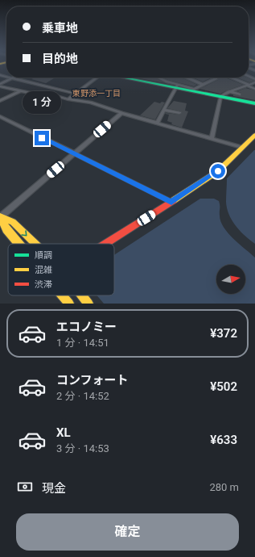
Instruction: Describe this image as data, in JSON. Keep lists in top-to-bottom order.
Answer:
{
  "districts": ["東野添一丁目"],
  "legend": ["順調", "混雑", "渋滞"],
  "north": "right",
  "page": {
    "banner": ["乗車地", "目的地"],
    "bubble": "1 分",
    "list": [
      {
        "name": "エコノミー",
        "note": "1 分 · 14:51",
        "value": "¥372"
      },
      {
        "name": "コンフォート",
        "note": "2 分 · 14:52",
        "value": "¥502"
      },
      {
        "name": "XL",
        "note": "3 分 · 14:53",
        "value": "¥633"
      }
    ],
    "pay": ["現金", "280 m"],
    "buttons": "確定"
  }
}
